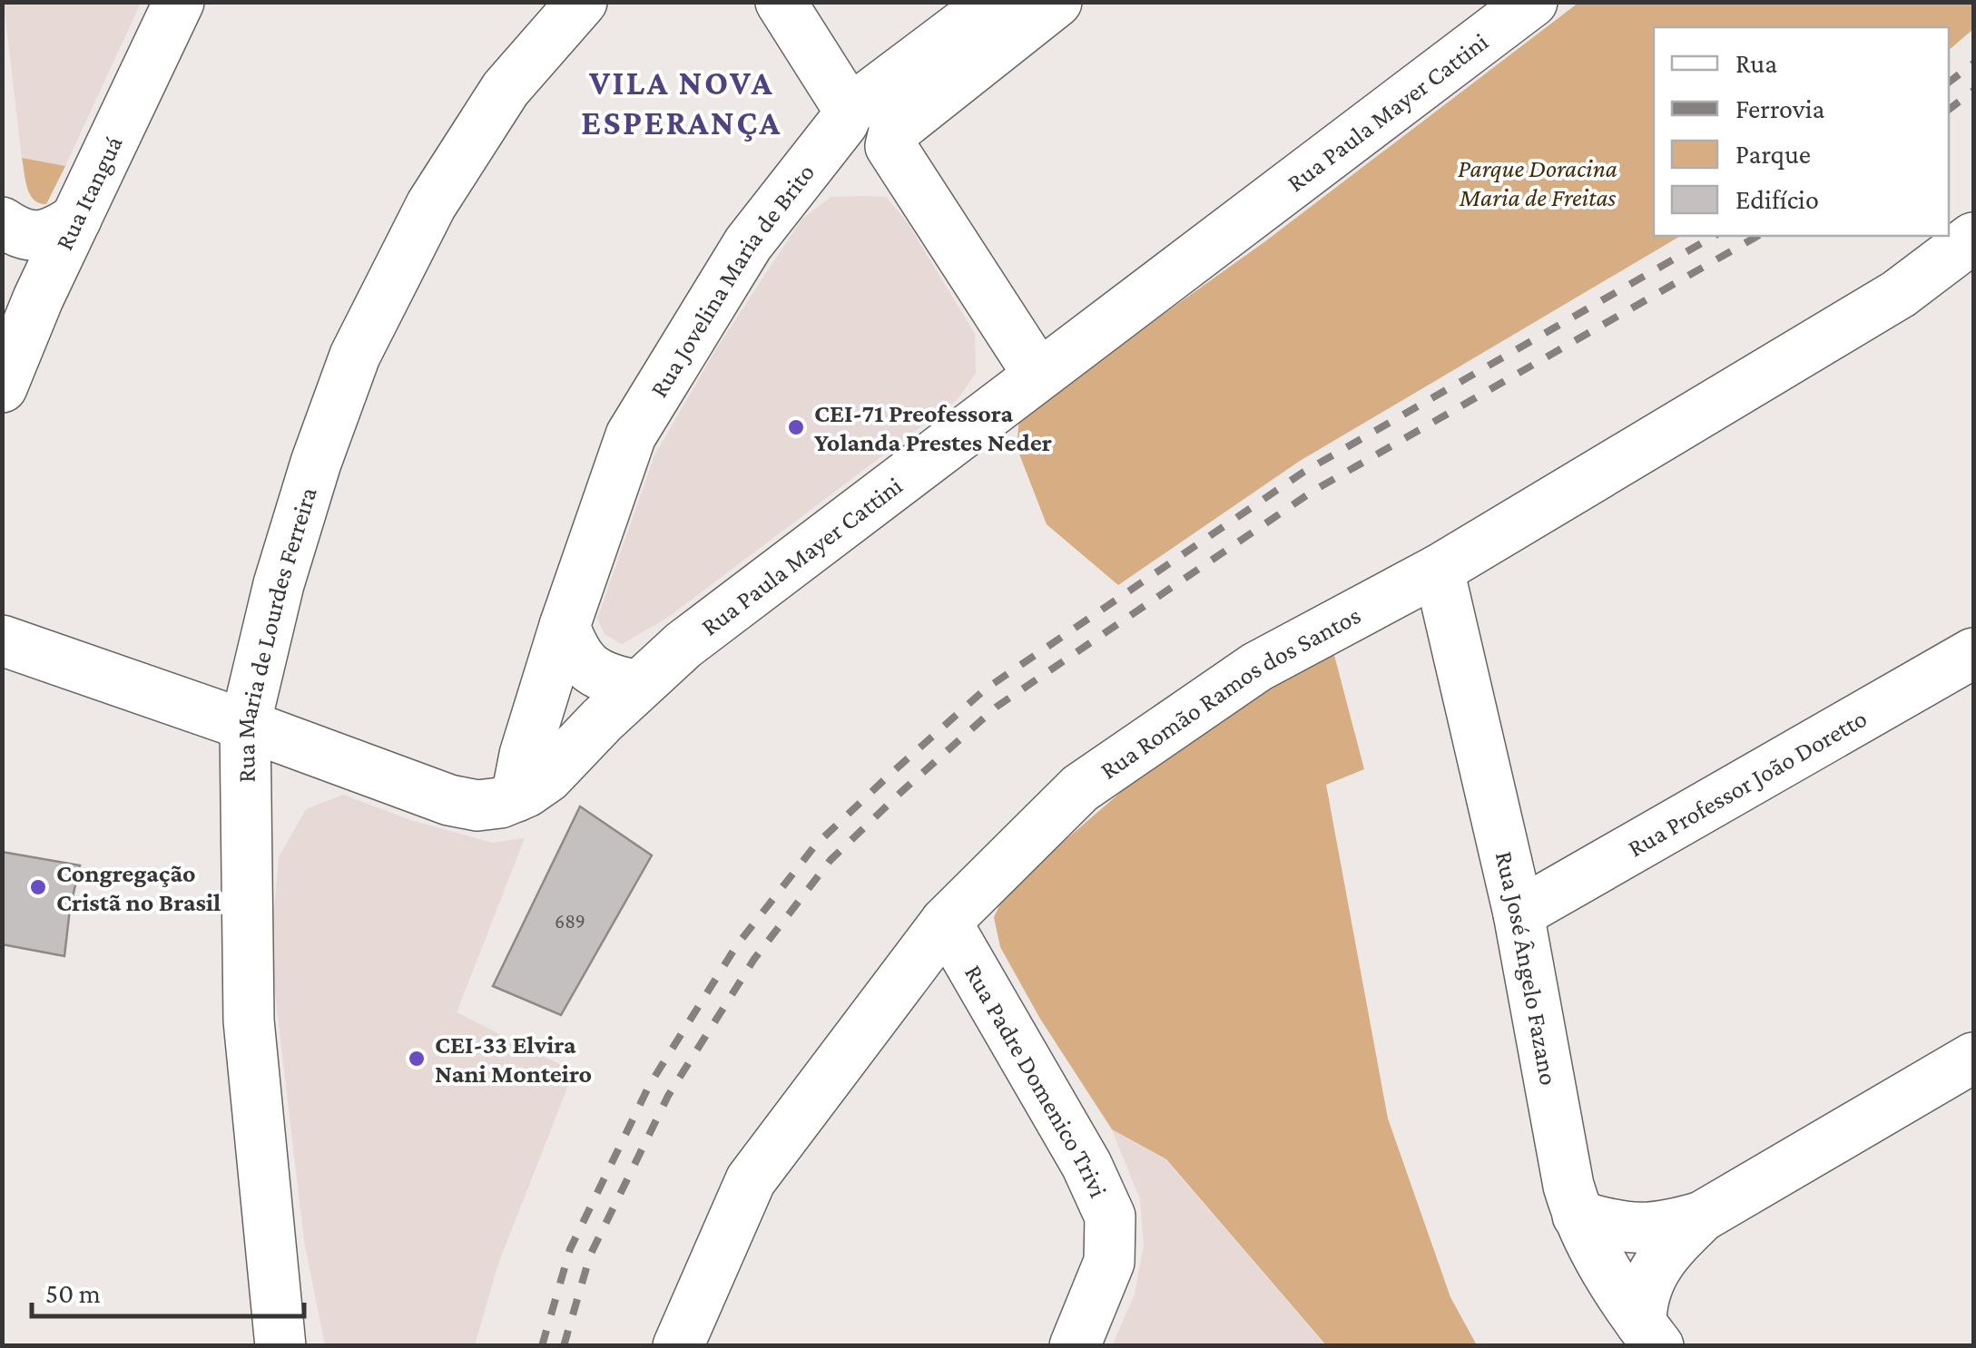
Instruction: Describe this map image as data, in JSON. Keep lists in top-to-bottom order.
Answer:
{
  "streets": {
    "street": [
      "Rua Paula Mayer Cattini",
      "Rua Itanguá",
      "Rua Jovelina Maria de Brito",
      "Rua Maria de Lourdes Ferreira",
      "Rua Romão Ramos dos Santos",
      "Rua Professor João Doretto",
      "Rua José Ângelo Fazano",
      "Rua Padre Domenico Trivi"
    ]
  },
  "crossings": [
    ["Rua Paula Mayer Cattini", "Rua Jovelina Maria de Brito"],
    ["Rua Paula Mayer Cattini", "Rua Maria de Lourdes Ferreira"],
    ["Rua Romão Ramos dos Santos", "Rua José Ângelo Fazano"],
    ["Rua Romão Ramos dos Santos", "Rua Padre Domenico Trivi"],
    ["Rua Professor João Doretto", "Rua José Ângelo Fazano"]
  ],
  "districts": ["VILA NOVA ESPERANÇA"],
  "parks": ["Parque Doracina Maria de Freitas"],
  "places": ["CEI-71 Preofessora Yolanda Prestes Neder", "Congregação Cristã no Brasil", "CEI-33 Elvira Nani Monteiro"],
  "house_numbers": ["689"],
  "legend": [
    "Rua",
    "Ferrovia",
    "Parque",
    "Edifício"
  ],
  "scale_bar": "50 m"
}
